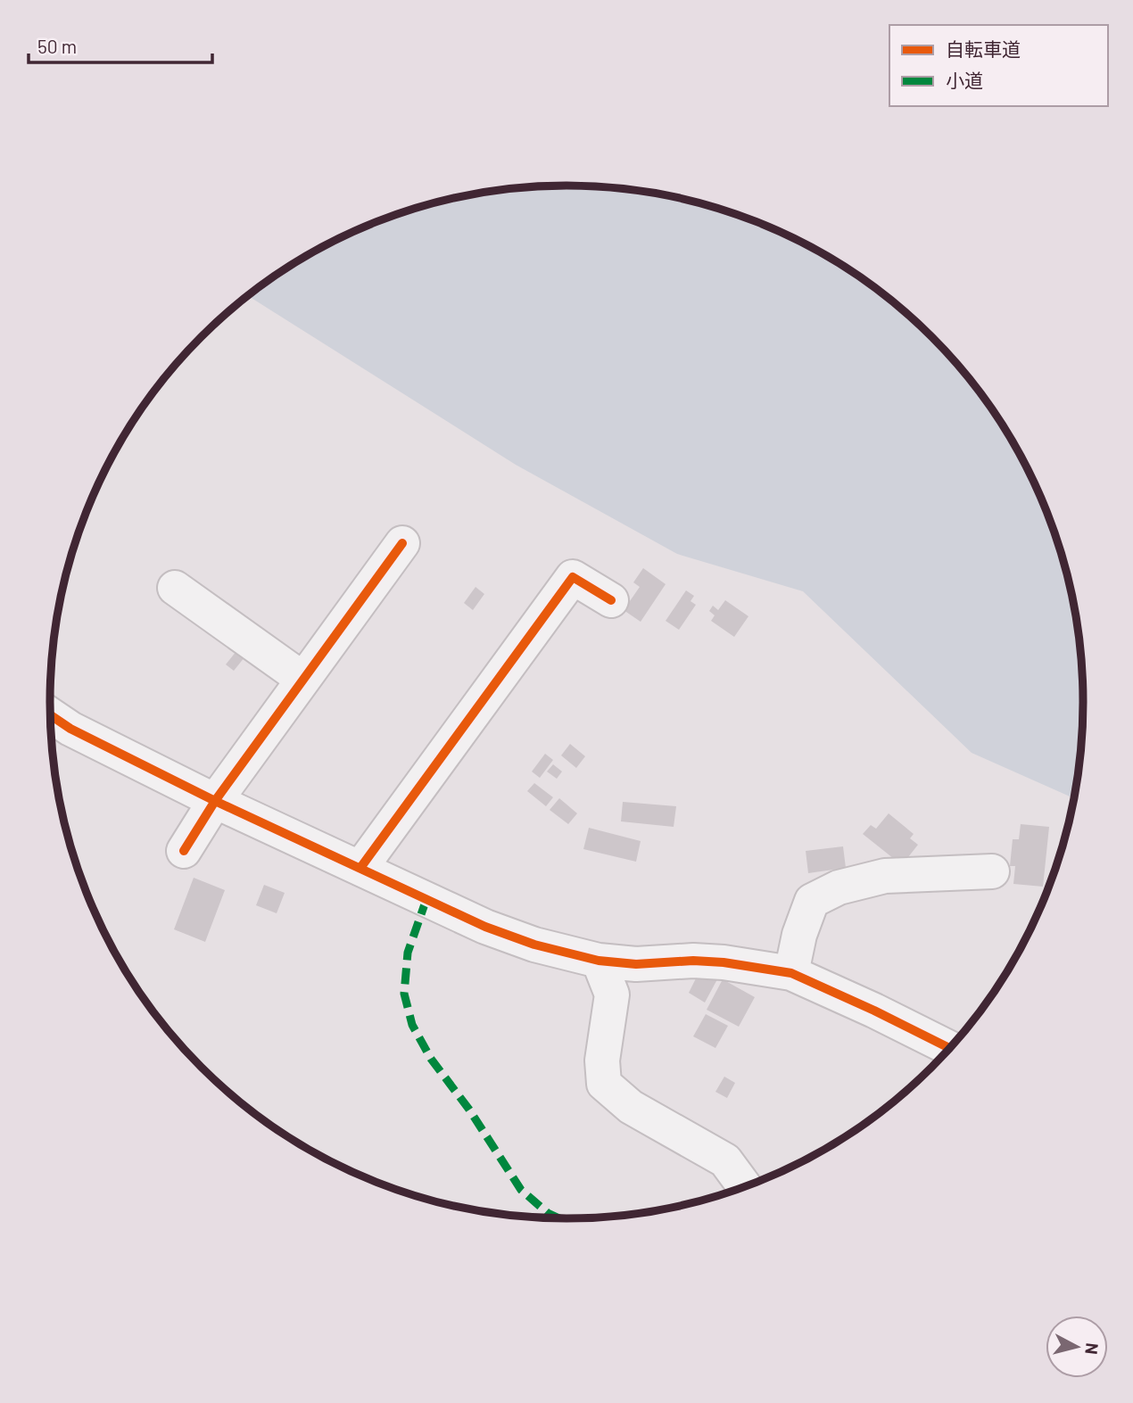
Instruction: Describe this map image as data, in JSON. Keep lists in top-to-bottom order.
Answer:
{
  "legend": ["自転車道", "小道"],
  "scale_bar": "50 m",
  "north": "right"
}
